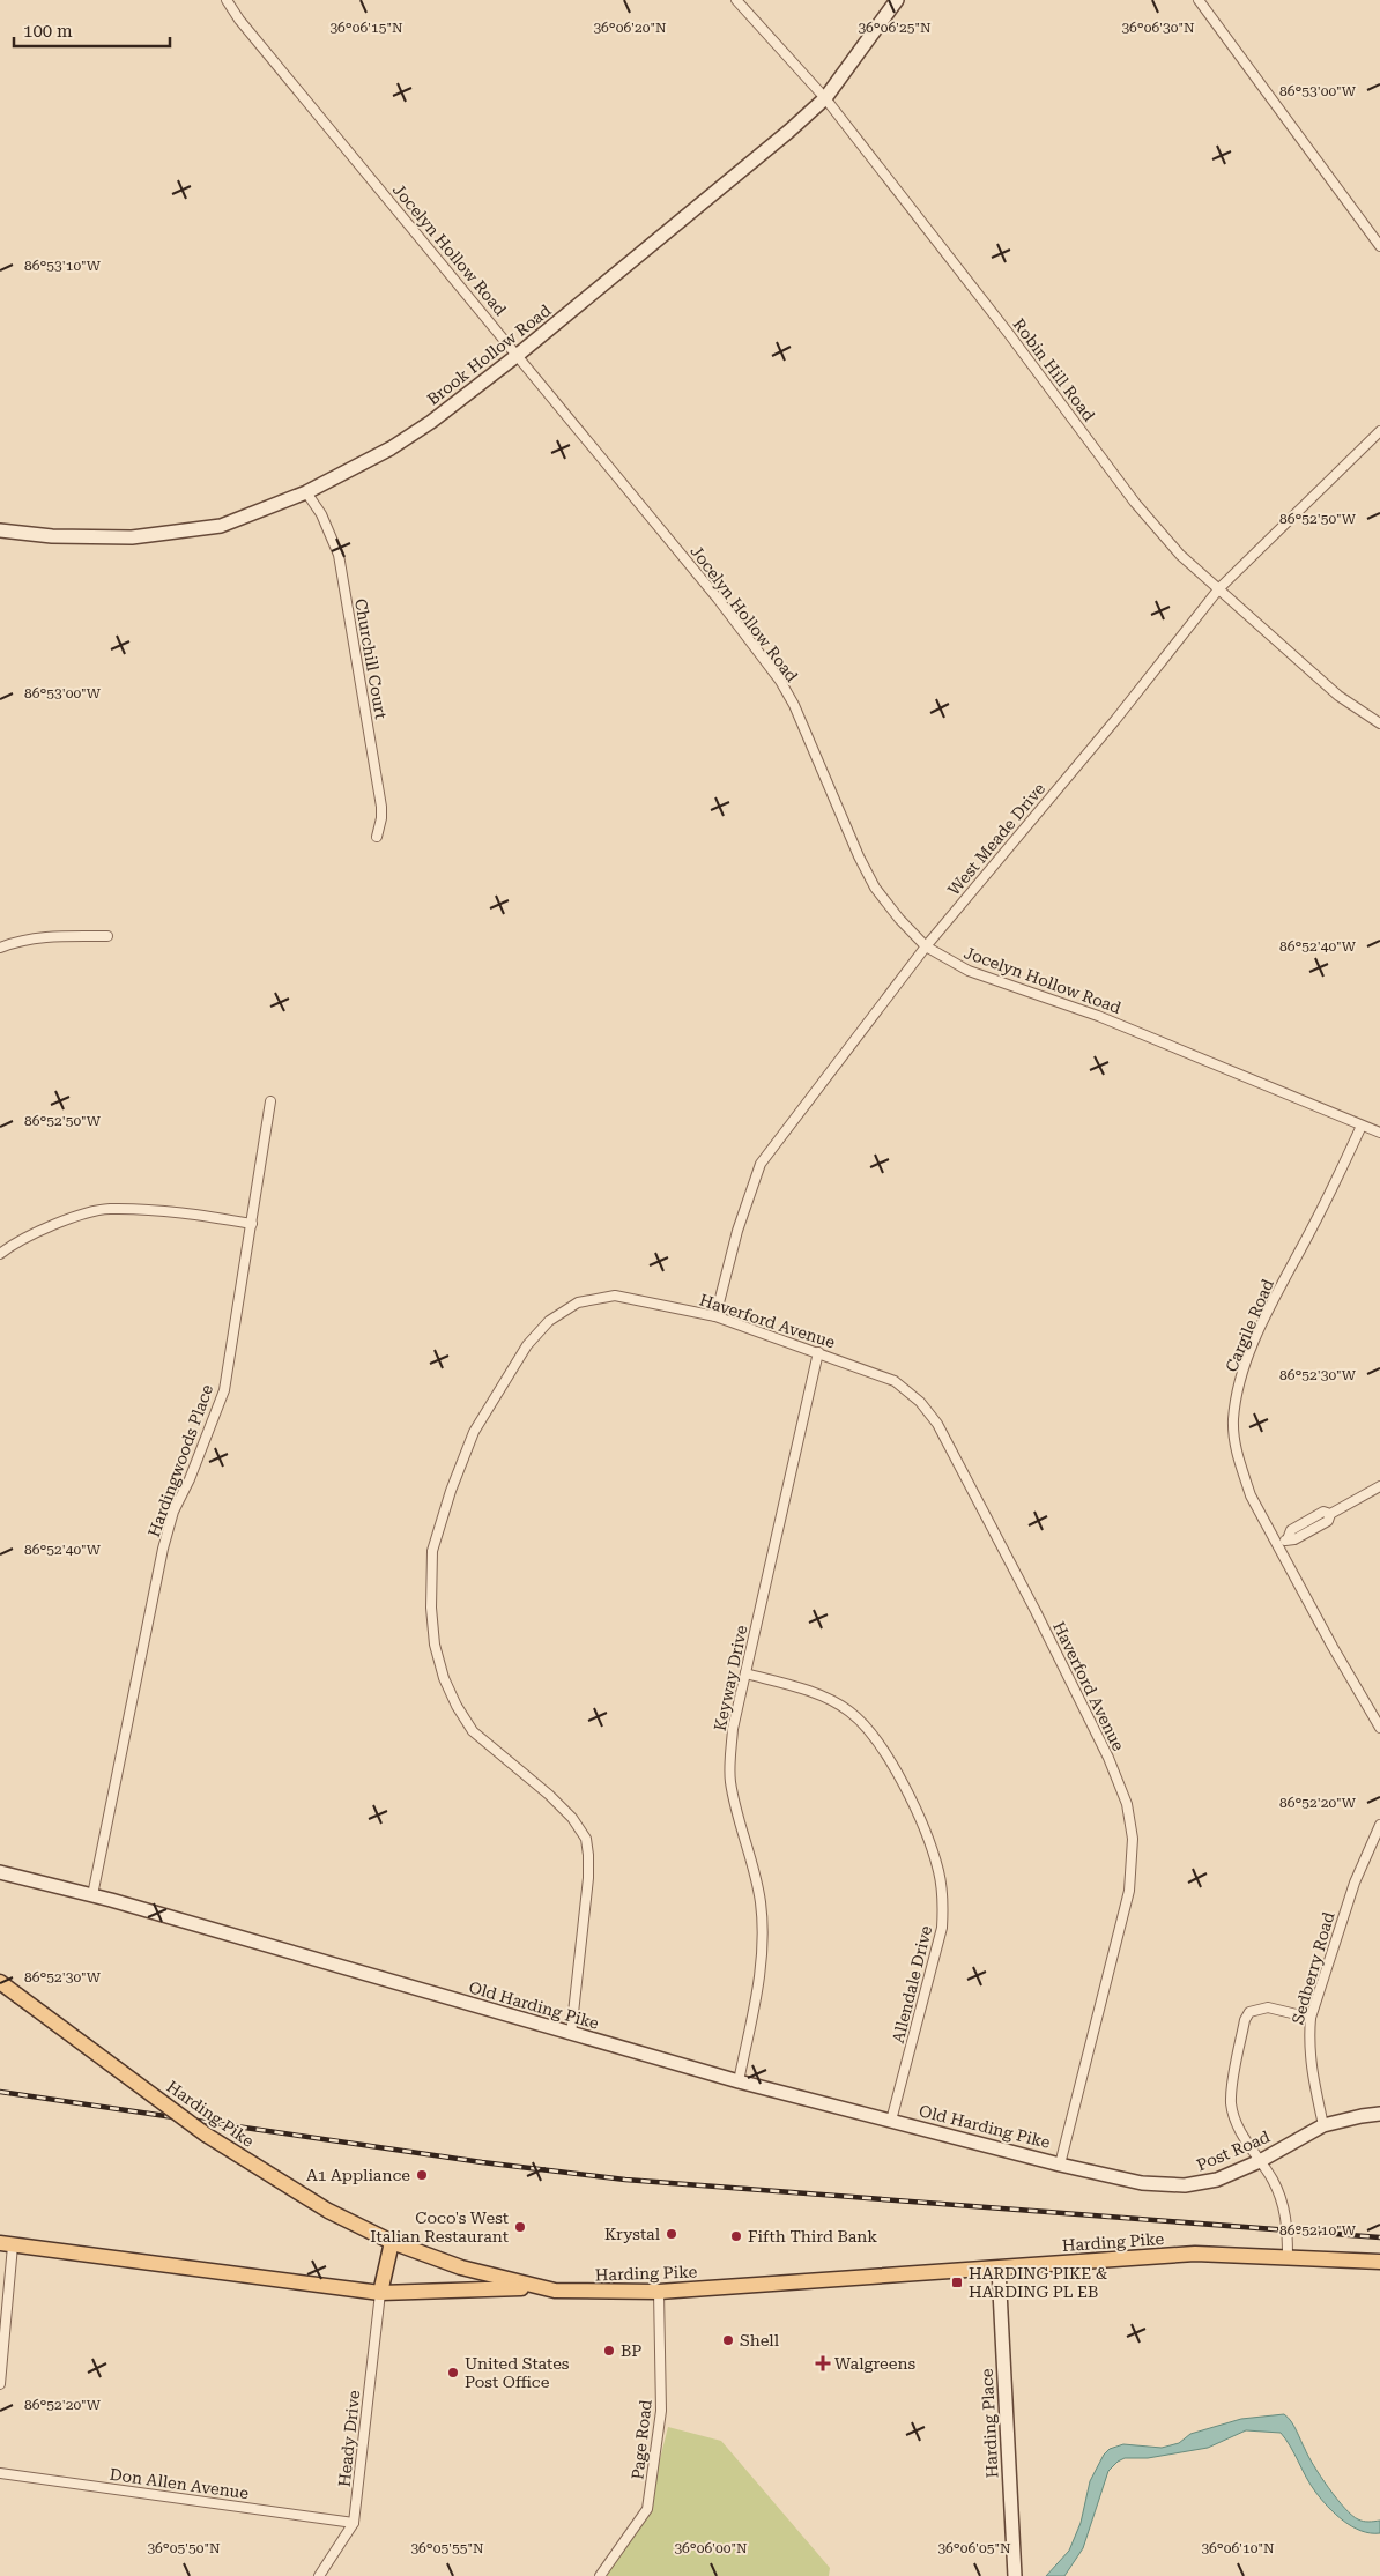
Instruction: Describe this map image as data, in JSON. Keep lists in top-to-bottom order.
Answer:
{
  "streets": {
    "main road": ["Harding Pike"],
    "street": [
      "Jocelyn Hollow Road",
      "Brook Hollow Road",
      "Robin Hill Road",
      "Churchill Court",
      "West Meade Drive",
      "Haverford Avenue",
      "Cargile Road",
      "Hardingwoods Place",
      "Keyway Drive",
      "Sedberry Road",
      "Allendale Drive",
      "Old Harding Pike",
      "Post Road",
      "Harding Place",
      "Heady Drive",
      "Page Road",
      "Don Allen Avenue"
    ]
  },
  "crossings": [
    ["Jocelyn Hollow Road", "Brook Hollow Road"],
    ["Jocelyn Hollow Road", "West Meade Drive"],
    ["Jocelyn Hollow Road", "Cargile Road"],
    ["Brook Hollow Road", "Robin Hill Road"],
    ["Brook Hollow Road", "Churchill Court"],
    ["Robin Hill Road", "West Meade Drive"],
    ["West Meade Drive", "Haverford Avenue"],
    ["Haverford Avenue", "Keyway Drive"],
    ["Haverford Avenue", "Old Harding Pike"],
    ["Haverford Avenue", "Post Road"],
    ["Hardingwoods Place", "Old Harding Pike"],
    ["Keyway Drive", "Allendale Drive"],
    ["Keyway Drive", "Old Harding Pike"],
    ["Sedberry Road", "Post Road"],
    ["Allendale Drive", "Old Harding Pike"],
    ["Old Harding Pike", "Post Road"],
    ["Harding Pike", "Harding Place"],
    ["Harding Pike", "Page Road"],
    ["Heady Drive", "Don Allen Avenue"]
  ],
  "places": {
    "other": [
      "A1 Appliance",
      "Coco's West Italian Restaurant",
      "Krystal",
      "Fifth Third Bank",
      "Shell",
      "BP",
      "United States Post Office"
    ],
    "transit": ["HARDING PIKE & HARDING PL EB"],
    "health": ["Walgreens"]
  },
  "scale_bar": "100 m",
  "coordinates": [
    "36°06'20\"N",
    "36°06'25\"N",
    "36°06'30\"N",
    "36°06'15\"N",
    "86°53'00\"W",
    "86°53'10\"W",
    "86°52'50\"W",
    "86°52'40\"W",
    "86°52'30\"W",
    "86°52'20\"W",
    "86°52'10\"W",
    "36°05'50\"N",
    "36°05'55\"N",
    "36°06'00\"N",
    "36°06'05\"N",
    "36°06'10\"N"
  ]
}
